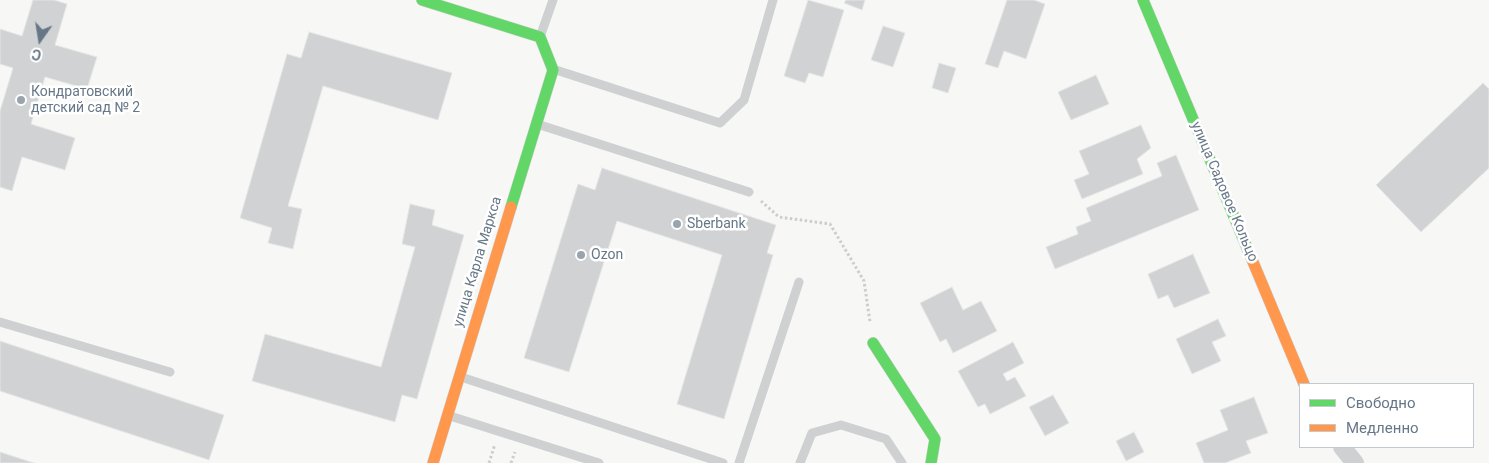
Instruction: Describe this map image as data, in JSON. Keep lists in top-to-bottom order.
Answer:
{
  "streets": {
    "street": ["улица Садовое Кольцо", "улица Карла Маркса"]
  },
  "places": ["Кондратовский детский сад № 2", "Sberbank", "Ozon"],
  "legend": ["Свободно", "Медленно"],
  "north": "bottom"
}
